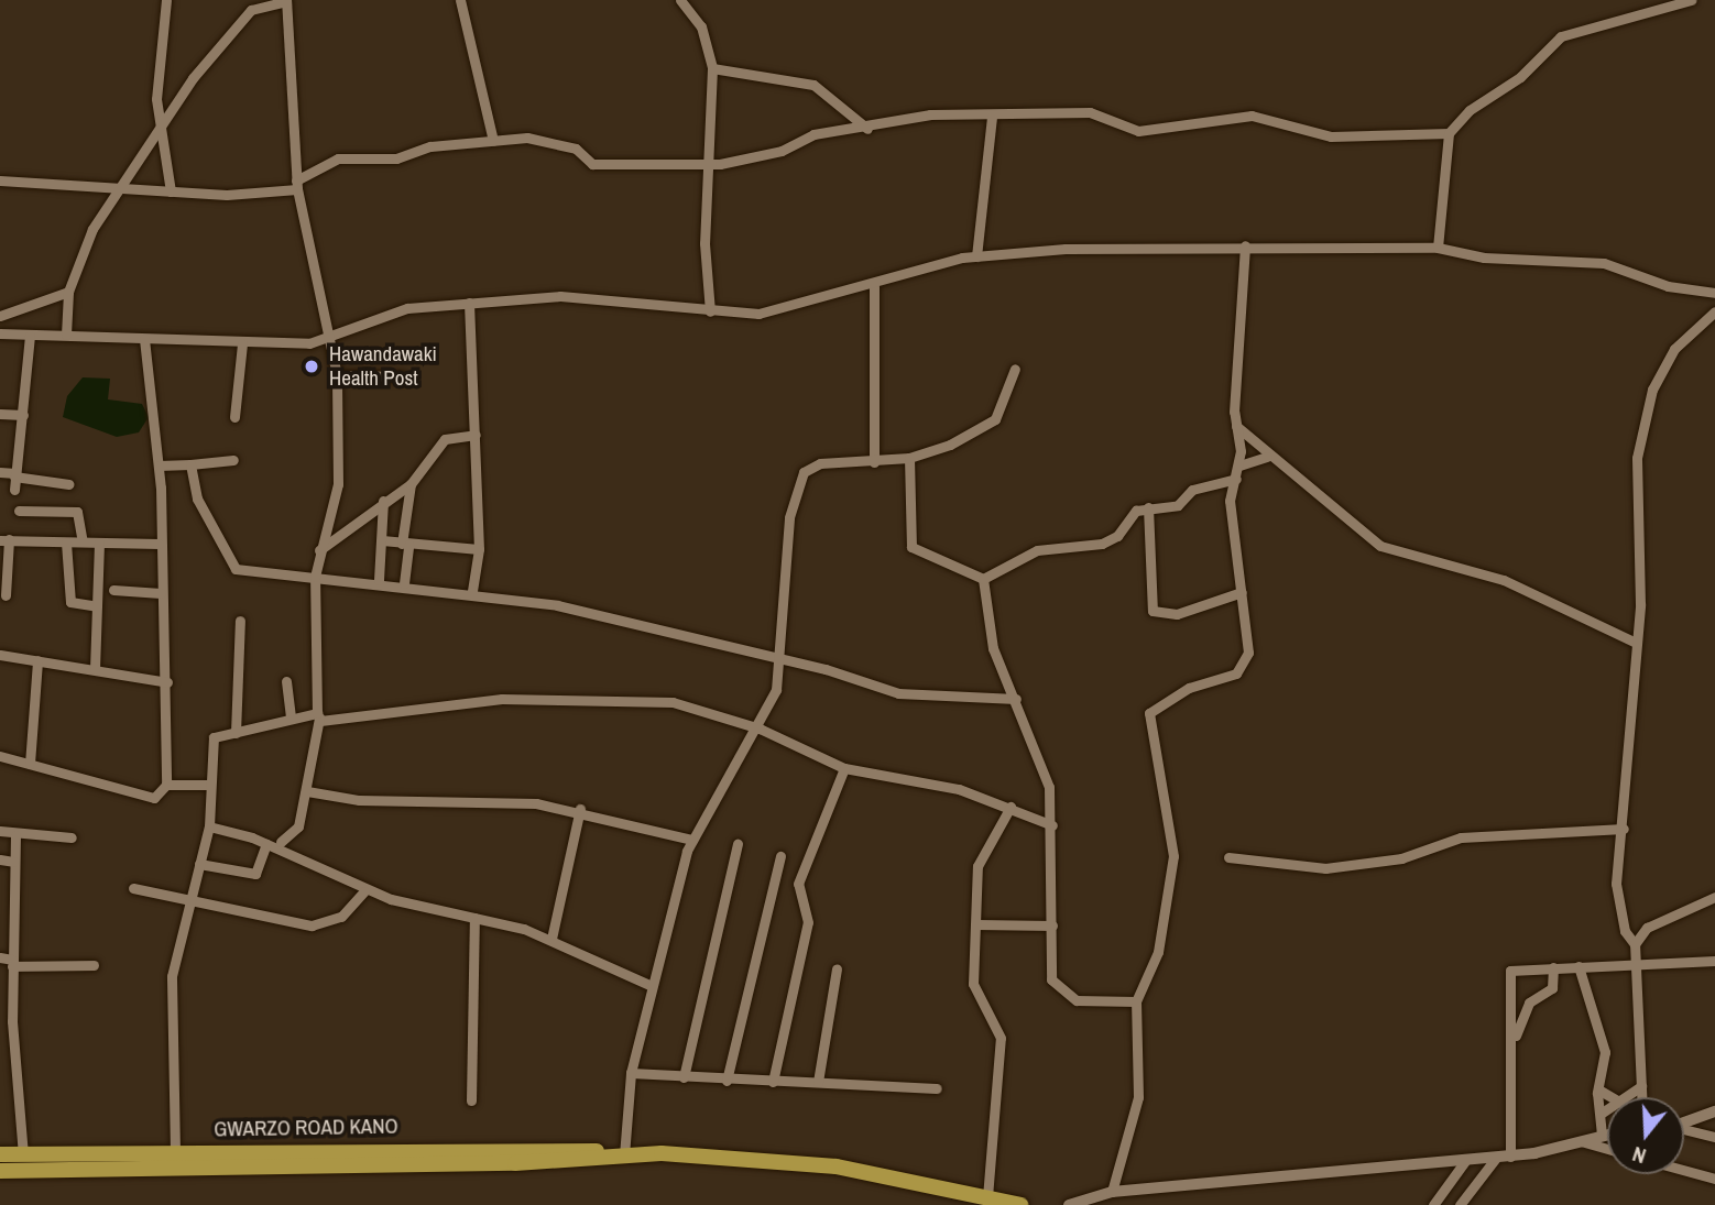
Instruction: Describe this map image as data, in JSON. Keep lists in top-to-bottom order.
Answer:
{
  "streets": {
    "main road": ["GWARZO ROAD KANO"]
  },
  "places": ["Hawandawaki Health Post"],
  "north": "bottom"
}
